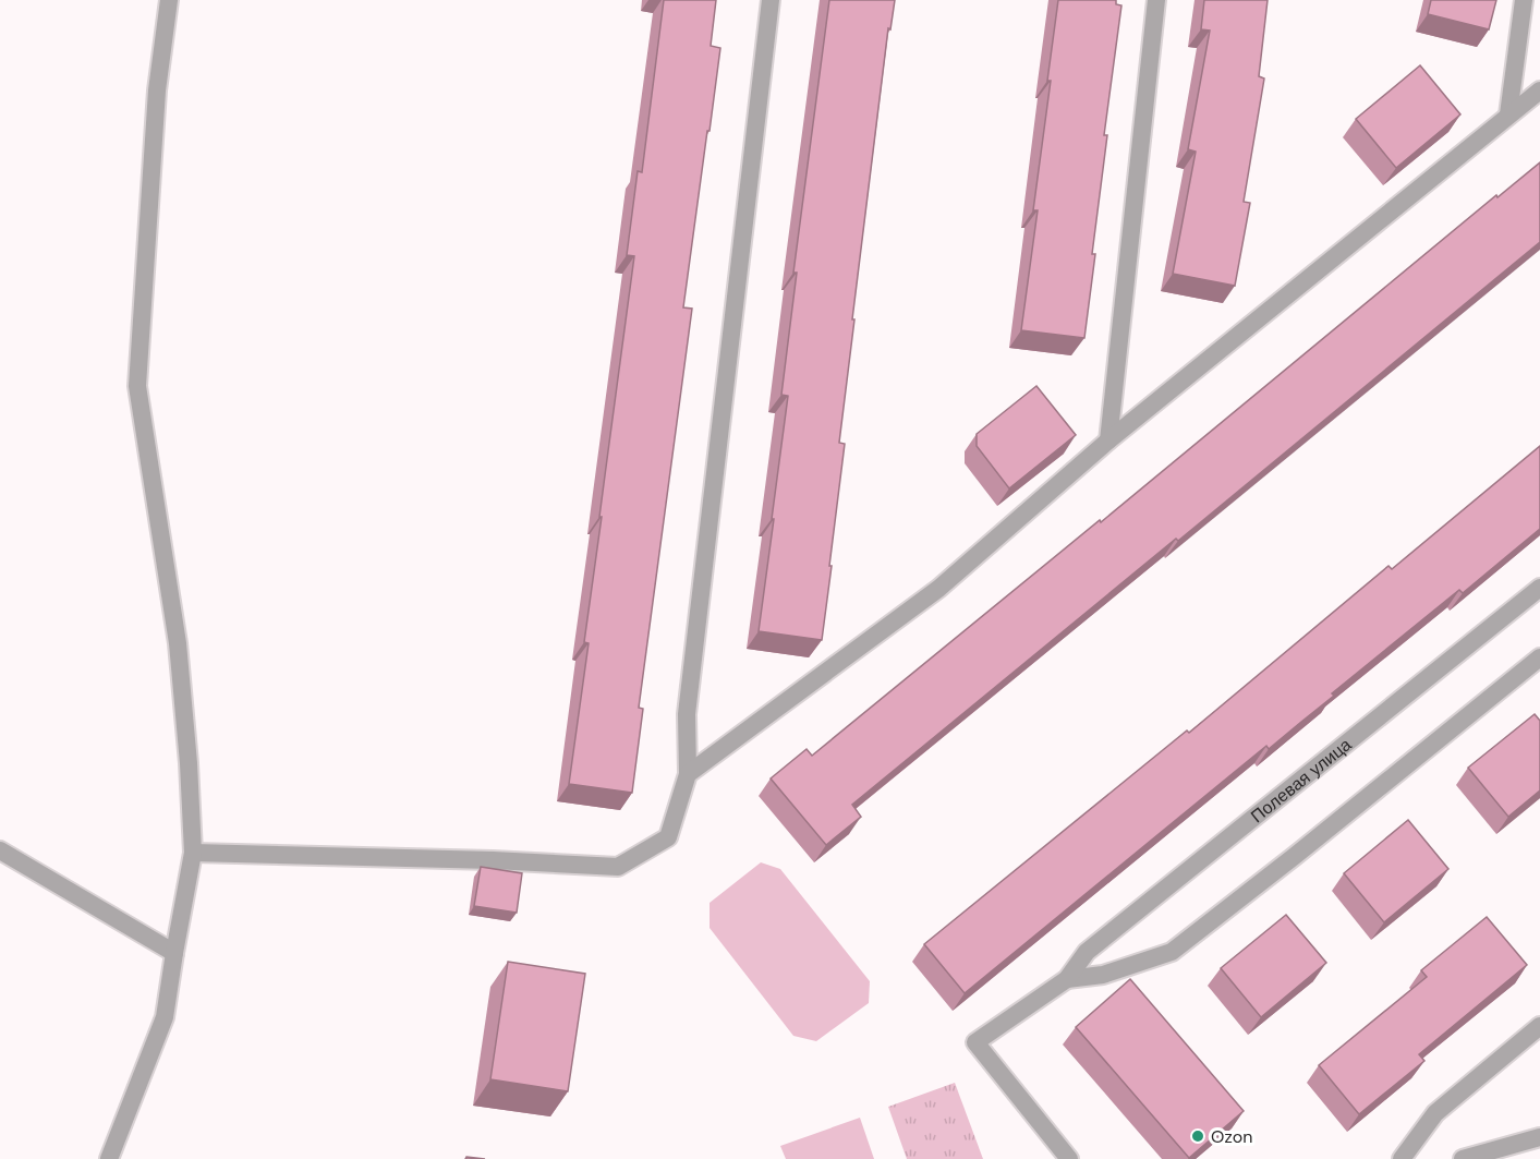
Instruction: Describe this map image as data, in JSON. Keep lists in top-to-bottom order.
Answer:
{
  "streets": {
    "street": ["Полевая улица"]
  },
  "places": ["Ozon"]
}
